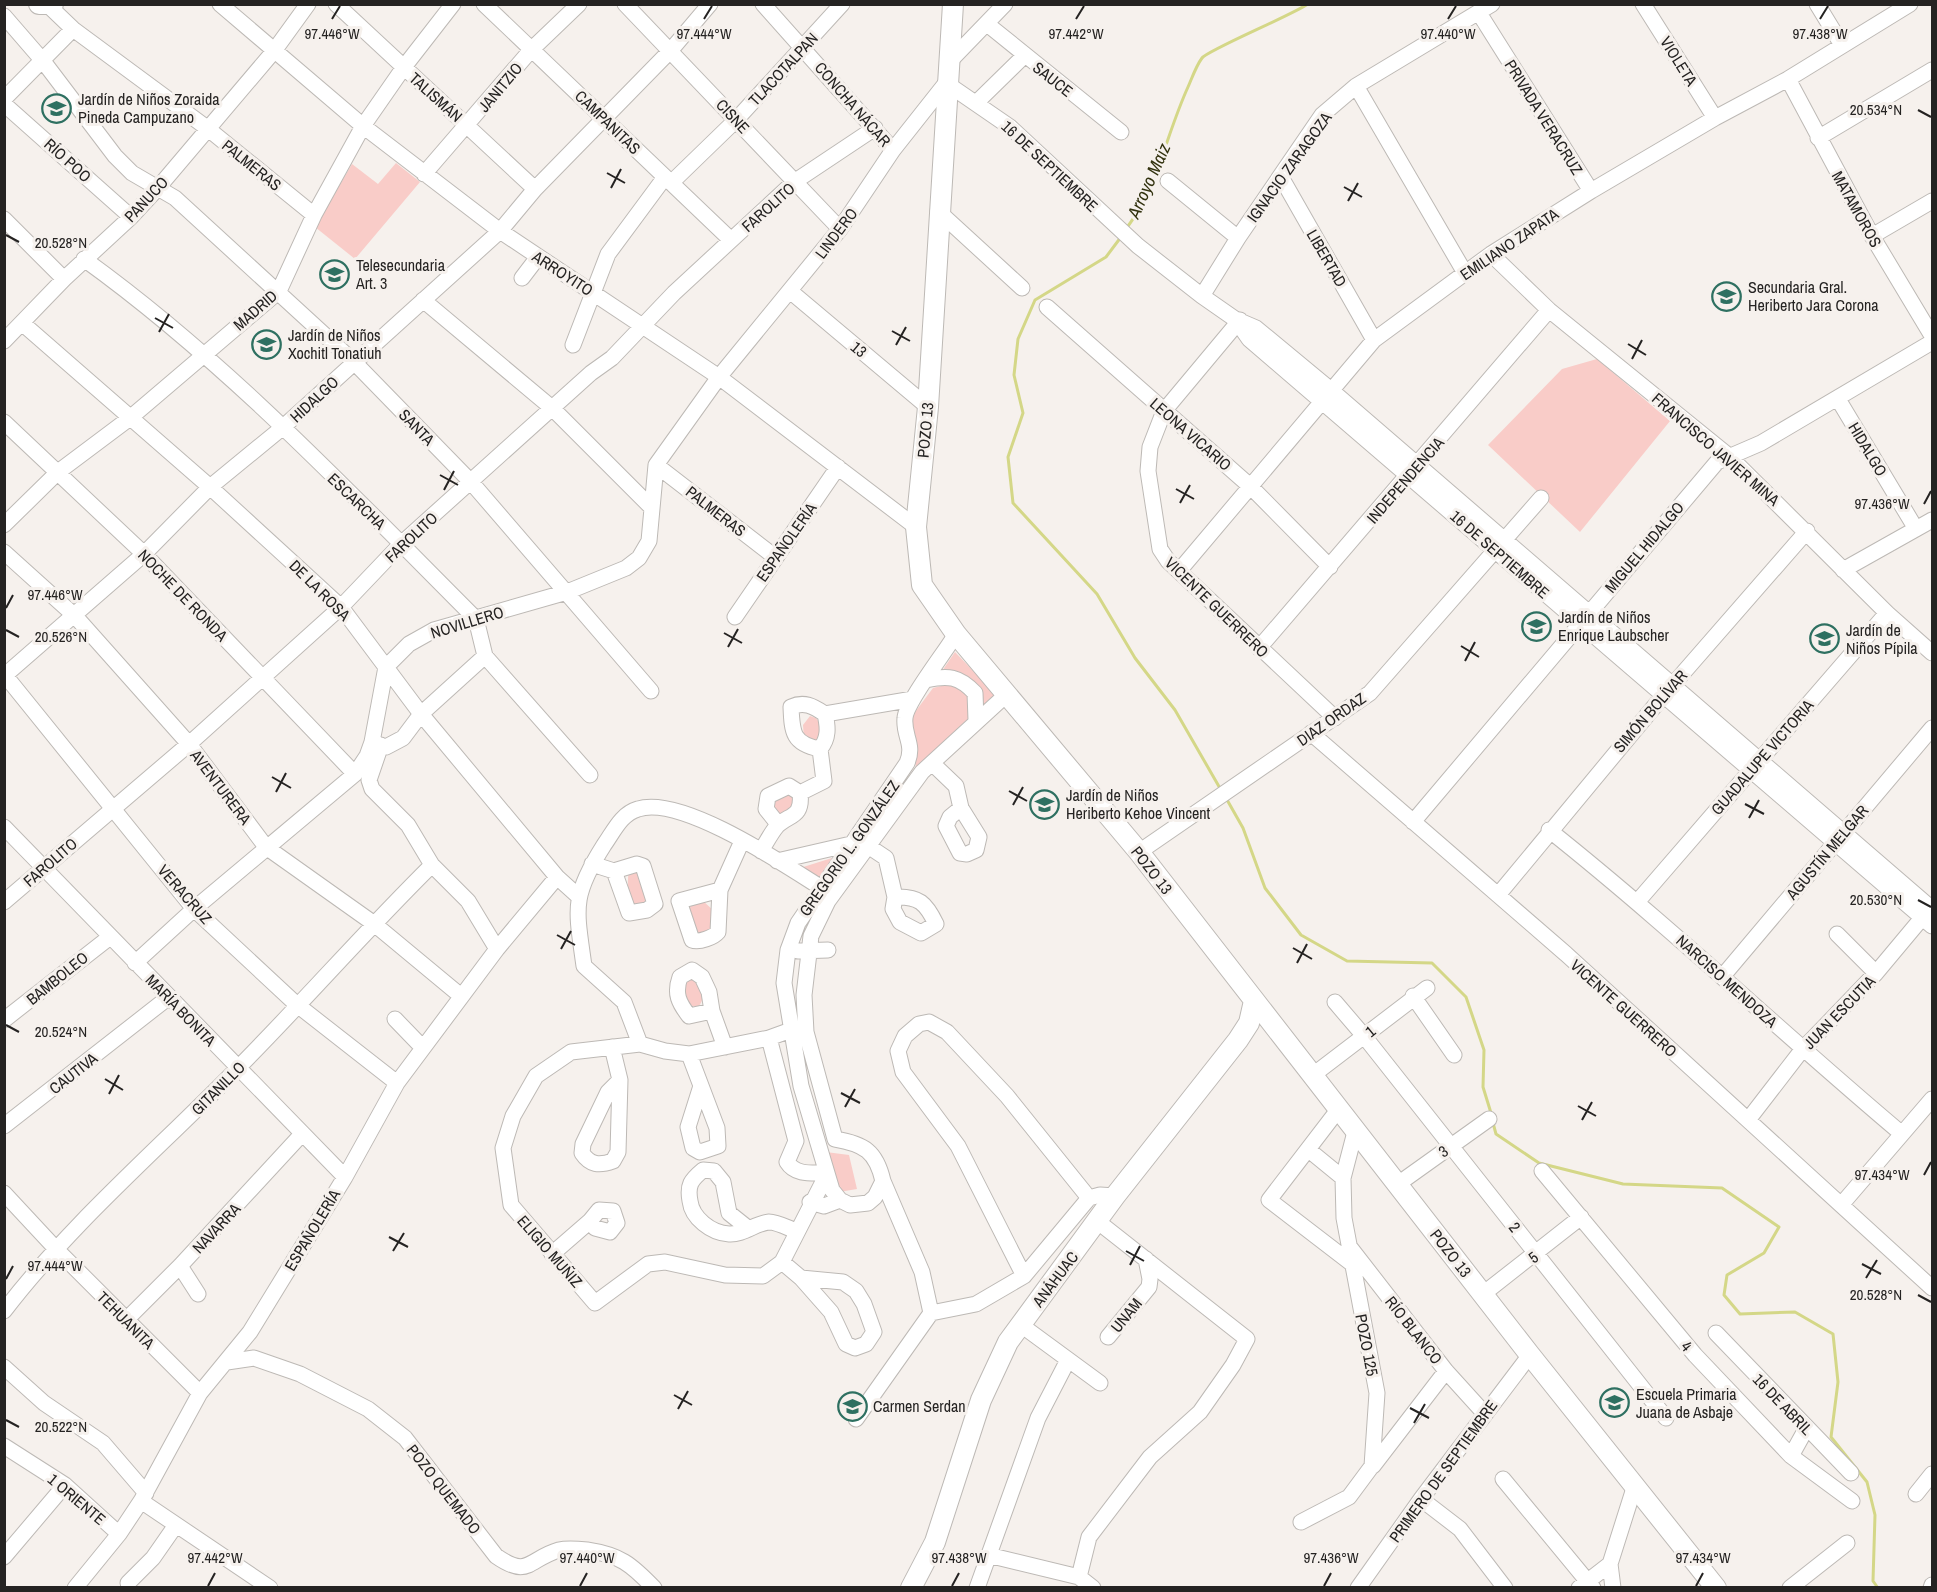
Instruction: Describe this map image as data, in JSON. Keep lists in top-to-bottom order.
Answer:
{
  "streets": {
    "main road": ["POZO 13", "ANÁHUAC"],
    "street": [
      "VIOLETA",
      "TLACOTALPAN",
      "SAUCE",
      "JANITZIO",
      "TALISMÁN",
      "CONCHA NÁCAR",
      "CISNE",
      "PRIVADA VERACRUZ",
      "CAMPANITAS",
      "RÍO POO",
      "PALMERAS",
      "16 DE SEPTIEMBRE",
      "IGNACIO ZARAGOZA",
      "PANUCO",
      "FAROLITO",
      "MATAMOROS",
      "LINDERO",
      "EMILIANO ZAPATA",
      "LIBERTAD",
      "ARROYITO",
      "MADRID",
      "13",
      "HIDALGO",
      "SANTA",
      "LEONA VICARIO",
      "FRANCISCO JAVIER MINA",
      "INDEPENDENCIA",
      "ESCARCHA",
      "ESPAÑOLERÍA",
      "MIGUEL HIDALGO",
      "DE LA ROSA",
      "NOCHE DE RONDA",
      "VICENTE GUERRERO",
      "NOVILLERO",
      "SIMÓN BOLÍVAR",
      "DIAZ ORDAZ",
      "GUADALUPE VICTORIA",
      "AVENTURERA",
      "GREGORIO L. GONZÁLEZ",
      "AGUSTÍN MELGAR",
      "VERACRUZ",
      "BAMBOLEO",
      "NARCISO MENDOZA",
      "MARÍA BONITA",
      "JUAN ESCUTIA",
      "1",
      "CAUTIVA",
      "GITANILLO",
      "3",
      "2",
      "NAVARRA",
      "ELIGIO MUÑIZ",
      "5",
      "UNAM",
      "TEHUANITA",
      "RÍO BLANCO",
      "POZO 125",
      "4",
      "16 DE ABRIL",
      "PRIMERO DE SEPTIEMBRE",
      "POZO QUEMADO",
      "1 ORIENTE"
    ]
  },
  "crossings": [
    ["VIOLETA", "EMILIANO ZAPATA"],
    ["TLACOTALPAN", "CONCHA NÁCAR"],
    ["TLACOTALPAN", "CISNE"],
    ["TLACOTALPAN", "CAMPANITAS"],
    ["TLACOTALPAN", "ARROYITO"],
    ["JANITZIO", "TALISMÁN"],
    ["JANITZIO", "CAMPANITAS"],
    ["JANITZIO", "ARROYITO"],
    ["TALISMÁN", "MADRID"],
    ["TALISMÁN", "HIDALGO"],
    ["CONCHA NÁCAR", "FAROLITO"],
    ["CONCHA NÁCAR", "LINDERO"],
    ["CISNE", "FAROLITO"],
    ["CISNE", "LINDERO"],
    ["CISNE", "HIDALGO"],
    ["PRIVADA VERACRUZ", "IGNACIO ZARAGOZA"],
    ["PRIVADA VERACRUZ", "EMILIANO ZAPATA"],
    ["CAMPANITAS", "FAROLITO"],
    ["CAMPANITAS", "HIDALGO"],
    ["RÍO POO", "PANUCO"],
    ["PALMERAS", "PANUCO"],
    ["PALMERAS", "MADRID"],
    ["PALMERAS", "ESPAÑOLERÍA"],
    ["PALMERAS", "NOVILLERO"],
    ["16 DE SEPTIEMBRE", "IGNACIO ZARAGOZA"],
    ["16 DE SEPTIEMBRE", "LINDERO"],
    ["16 DE SEPTIEMBRE", "EMILIANO ZAPATA"],
    ["16 DE SEPTIEMBRE", "POZO 13"],
    ["16 DE SEPTIEMBRE", "INDEPENDENCIA"],
    ["16 DE SEPTIEMBRE", "MIGUEL HIDALGO"],
    ["16 DE SEPTIEMBRE", "VICENTE GUERRERO"],
    ["16 DE SEPTIEMBRE", "SIMÓN BOLÍVAR"],
    ["16 DE SEPTIEMBRE", "DIAZ ORDAZ"],
    ["16 DE SEPTIEMBRE", "GUADALUPE VICTORIA"],
    ["16 DE SEPTIEMBRE", "AGUSTÍN MELGAR"],
    ["16 DE SEPTIEMBRE", "JUAN ESCUTIA"],
    ["IGNACIO ZARAGOZA", "LIBERTAD"],
    ["PANUCO", "ARROYITO"],
    ["PANUCO", "SANTA"],
    ["PANUCO", "ESCARCHA"],
    ["PANUCO", "DE LA ROSA"],
    ["FAROLITO", "ARROYITO"],
    ["FAROLITO", "SANTA"],
    ["FAROLITO", "ESCARCHA"],
    ["FAROLITO", "DE LA ROSA"],
    ["FAROLITO", "NOCHE DE RONDA"],
    ["FAROLITO", "AVENTURERA"],
    ["FAROLITO", "VERACRUZ"],
    ["FAROLITO", "MARÍA BONITA"],
    ["MATAMOROS", "EMILIANO ZAPATA"],
    ["LINDERO", "ARROYITO"],
    ["LINDERO", "13"],
    ["LINDERO", "POZO 13"],
    ["LINDERO", "NOVILLERO"],
    ["EMILIANO ZAPATA", "LIBERTAD"],
    ["EMILIANO ZAPATA", "LEONA VICARIO"],
    ["EMILIANO ZAPATA", "FRANCISCO JAVIER MINA"],
    ["EMILIANO ZAPATA", "VICENTE GUERRERO"],
    ["ARROYITO", "MADRID"],
    ["ARROYITO", "HIDALGO"],
    ["ARROYITO", "POZO 13"],
    ["ARROYITO", "ESPAÑOLERÍA"],
    ["ARROYITO", "NOVILLERO"],
    ["MADRID", "SANTA"],
    ["MADRID", "ESCARCHA"],
    ["MADRID", "DE LA ROSA"],
    ["MADRID", "NOCHE DE RONDA"],
    ["13", "POZO 13"],
    ["HIDALGO", "SANTA"],
    ["HIDALGO", "ESCARCHA"],
    ["HIDALGO", "MIGUEL HIDALGO"],
    ["HIDALGO", "DE LA ROSA"],
    ["HIDALGO", "NOCHE DE RONDA"],
    ["HIDALGO", "AVENTURERA"],
    ["HIDALGO", "VERACRUZ"],
    ["SANTA", "NOVILLERO"],
    ["POZO 13", "DIAZ ORDAZ"],
    ["POZO 13", "GREGORIO L. GONZÁLEZ"],
    ["POZO 13", "1"],
    ["POZO 13", "3"],
    ["POZO 13", "5"],
    ["POZO 13", "ANÁHUAC"],
    ["POZO 13", "POZO 125"],
    ["POZO 13", "PRIMERO DE SEPTIEMBRE"],
    ["LEONA VICARIO", "INDEPENDENCIA"],
    ["LEONA VICARIO", "VICENTE GUERRERO"],
    ["FRANCISCO JAVIER MINA", "INDEPENDENCIA"],
    ["FRANCISCO JAVIER MINA", "MIGUEL HIDALGO"],
    ["FRANCISCO JAVIER MINA", "SIMÓN BOLÍVAR"],
    ["FRANCISCO JAVIER MINA", "GUADALUPE VICTORIA"],
    ["INDEPENDENCIA", "VICENTE GUERRERO"],
    ["ESCARCHA", "NOVILLERO"],
    ["ESPAÑOLERÍA", "DE LA ROSA"],
    ["ESPAÑOLERÍA", "AVENTURERA"],
    ["ESPAÑOLERÍA", "VERACRUZ"],
    ["ESPAÑOLERÍA", "MARÍA BONITA"],
    ["ESPAÑOLERÍA", "TEHUANITA"],
    ["ESPAÑOLERÍA", "POZO QUEMADO"],
    ["ESPAÑOLERÍA", "1 ORIENTE"],
    ["MIGUEL HIDALGO", "VICENTE GUERRERO"],
    ["DE LA ROSA", "NOVILLERO"],
    ["VICENTE GUERRERO", "SIMÓN BOLÍVAR"],
    ["VICENTE GUERRERO", "DIAZ ORDAZ"],
    ["VICENTE GUERRERO", "JUAN ESCUTIA"],
    ["SIMÓN BOLÍVAR", "NARCISO MENDOZA"],
    ["GUADALUPE VICTORIA", "NARCISO MENDOZA"],
    ["AVENTURERA", "GITANILLO"],
    ["GREGORIO L. GONZÁLEZ", "ELIGIO MUÑIZ"],
    ["AGUSTÍN MELGAR", "NARCISO MENDOZA"],
    ["VERACRUZ", "GITANILLO"],
    ["BAMBOLEO", "MARÍA BONITA"],
    ["NARCISO MENDOZA", "JUAN ESCUTIA"],
    ["MARÍA BONITA", "CAUTIVA"],
    ["MARÍA BONITA", "GITANILLO"],
    ["MARÍA BONITA", "NAVARRA"],
    ["1", "2"],
    ["GITANILLO", "TEHUANITA"],
    ["3", "2"],
    ["2", "5"],
    ["NAVARRA", "TEHUANITA"],
    ["5", "4"],
    ["RÍO BLANCO", "POZO 125"],
    ["RÍO BLANCO", "PRIMERO DE SEPTIEMBRE"]
  ],
  "water": ["Arroyo Maiz"],
  "places": {
    "school or university": [
      "Jardín de Niños Zoraida Pineda Campuzano",
      "Telesecundaria Art. 3",
      "Secundaria Gral. Heriberto Jara Corona",
      "Jardín de Niños Xochitl Tonatiuh",
      "Jardín de Niños Enrique Laubscher",
      "Jardín de Niños Pípila",
      "Jardín de Niños Heriberto Kehoe Vincent",
      "Escuela Primaria Juana de Asbaje",
      "Carmen Serdan"
    ]
  },
  "coordinates": [
    "97.446°W",
    "97.444°W",
    "97.442°W",
    "97.440°W",
    "97.438°W",
    "20.534°N",
    "20.528°N",
    "97.436°W",
    "20.526°N",
    "20.530°N",
    "20.524°N",
    "97.434°W",
    "20.522°N"
  ]
}
